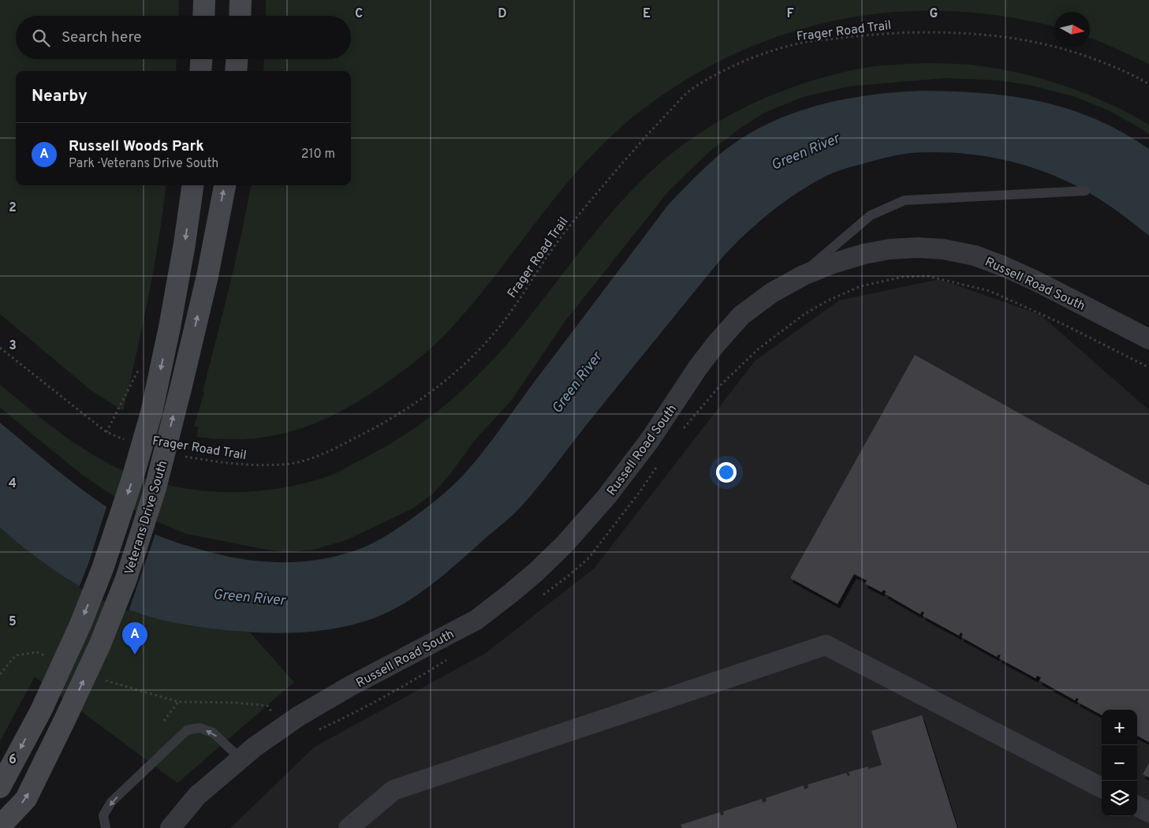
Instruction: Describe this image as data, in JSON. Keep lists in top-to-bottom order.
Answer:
{
  "streets": {
    "main road": ["Veterans Drive South"],
    "street": ["Russell Road South"],
    "path": ["Frager Road Trail"]
  },
  "water": ["Green River"],
  "north": "right",
  "page": {
    "search": "Search here",
    "heading": "Nearby",
    "list": [
      {
        "mark": "A",
        "name": "Russell Woods Park",
        "note": "Park · Veterans Drive South",
        "value": "210 m"
      }
    ],
    "pins": "A",
    "map_buttons": ["+", "−"]
  },
  "grid": {
    "columns": [
      "C",
      "D",
      "E",
      "F",
      "G"
    ],
    "rows": [
      "2",
      "3",
      "4",
      "5",
      "6"
    ]
  }
}
